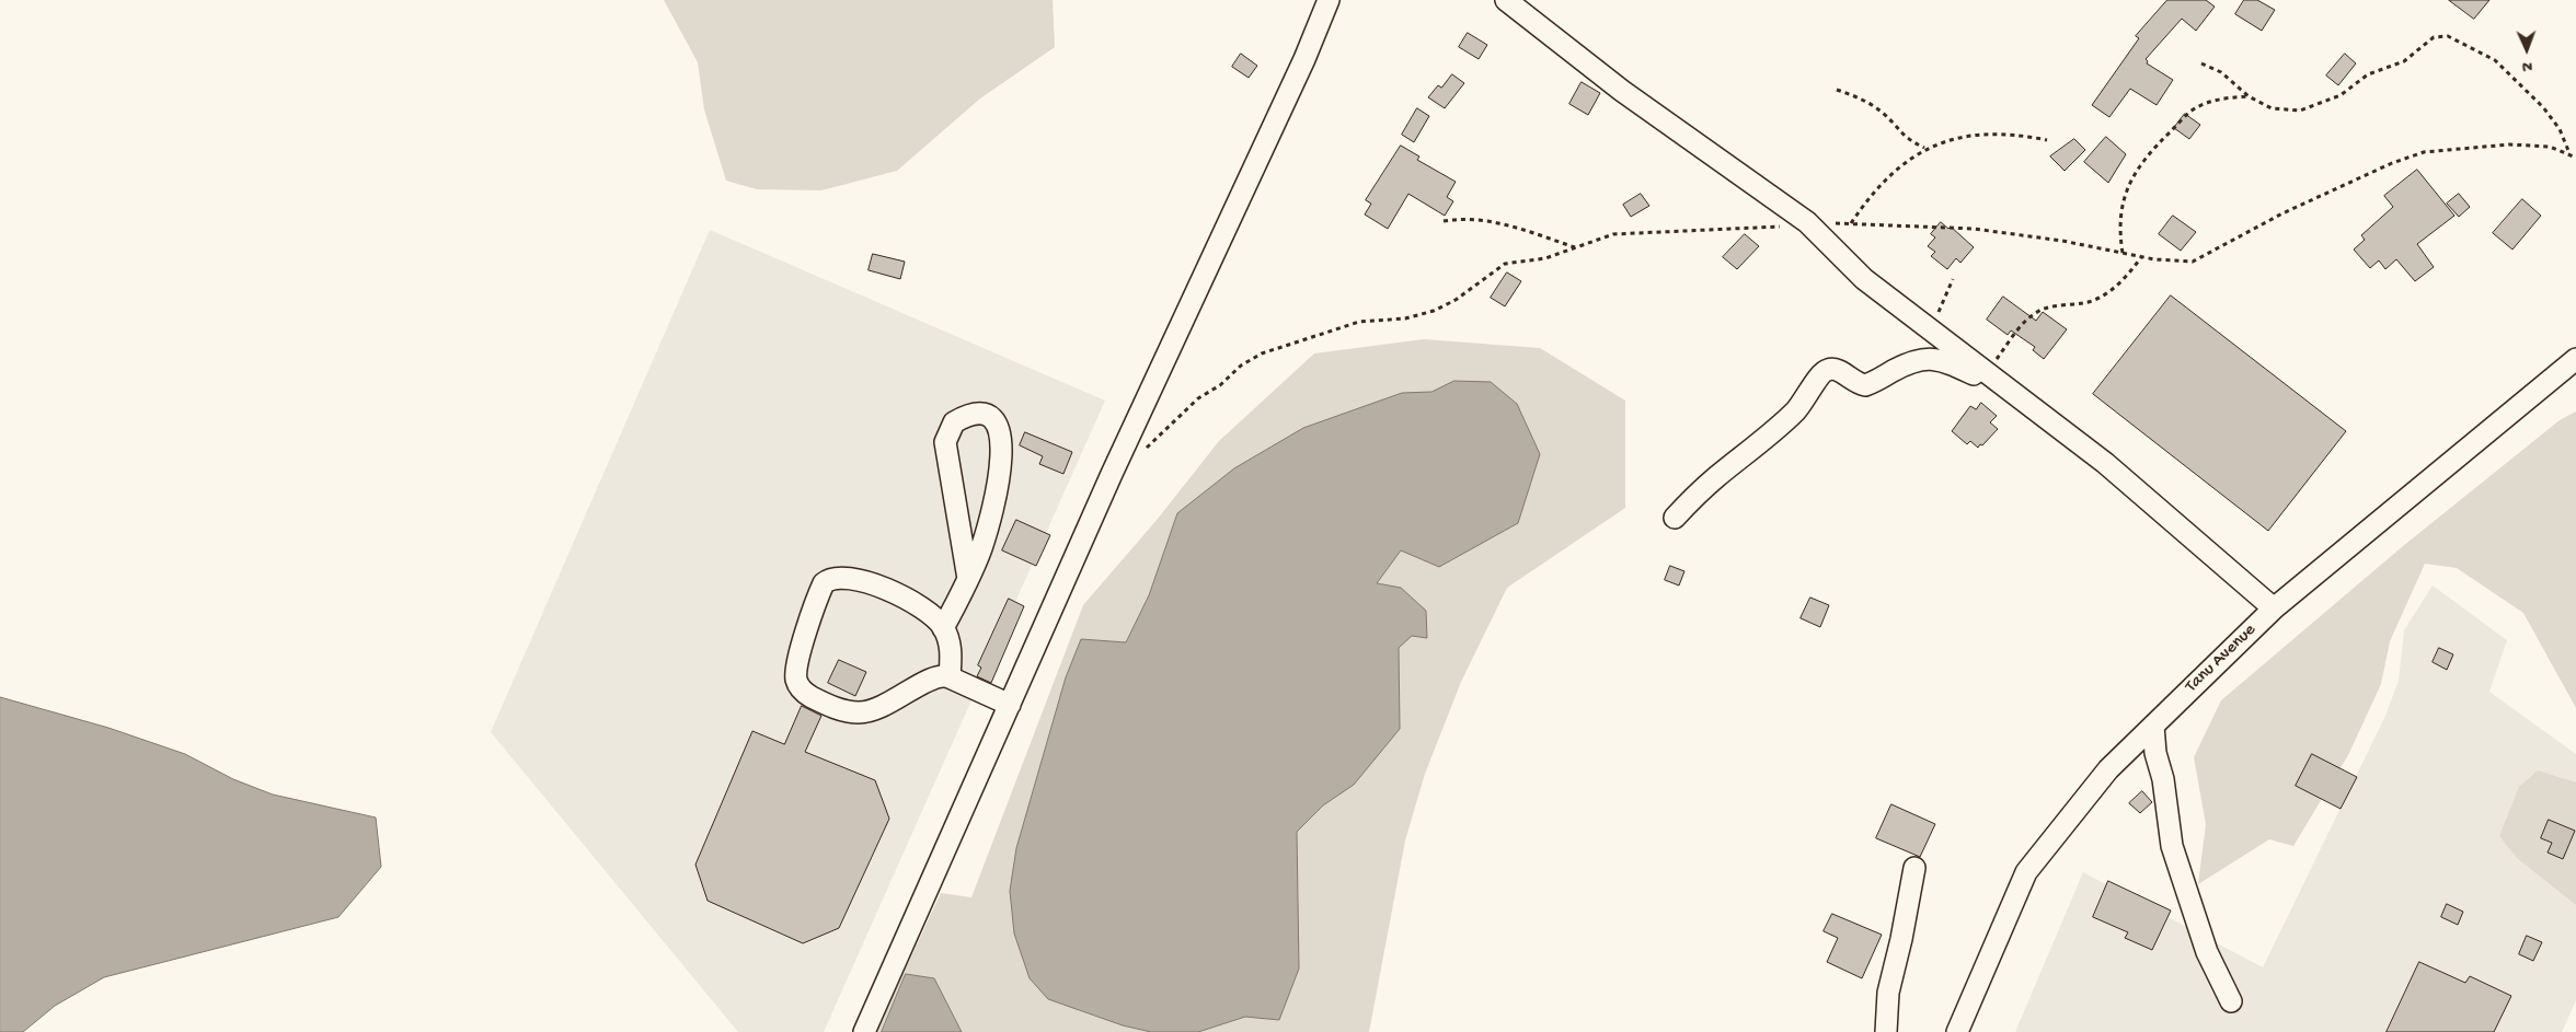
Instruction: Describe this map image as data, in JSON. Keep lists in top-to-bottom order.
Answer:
{
  "streets": {
    "street": ["Tanu Avenue"]
  },
  "north": "bottom"
}
